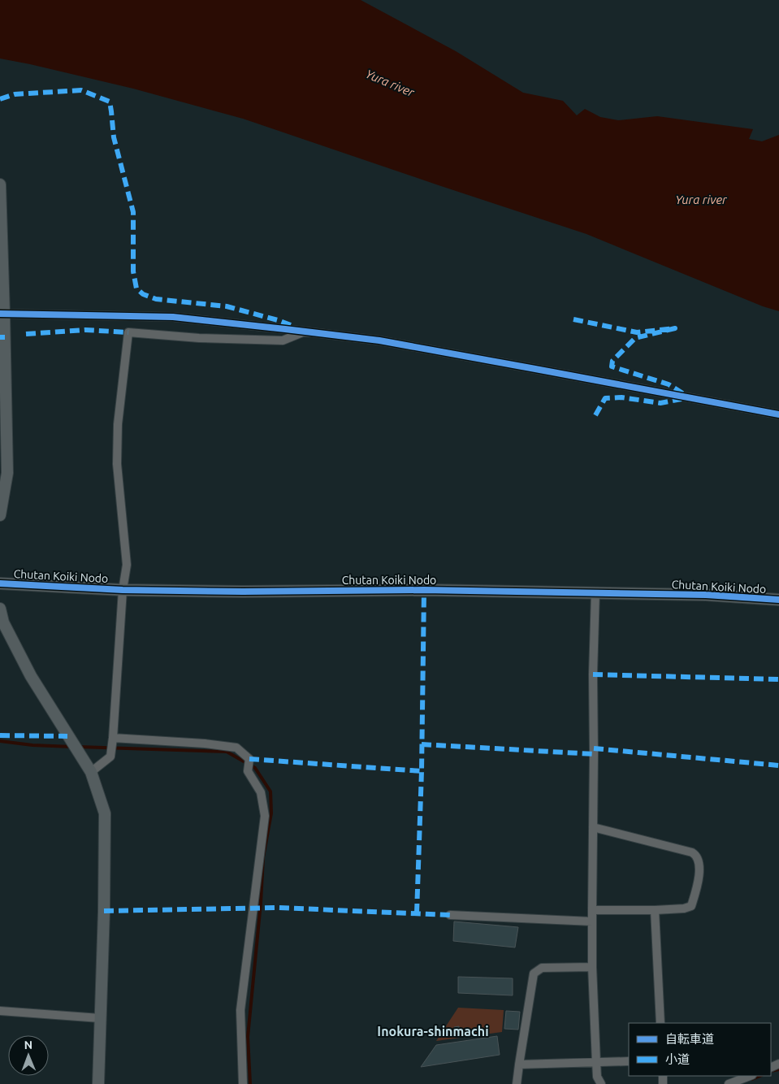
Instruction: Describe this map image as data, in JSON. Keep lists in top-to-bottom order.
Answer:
{
  "streets": {
    "street": ["Chutan Koiki Nodo"]
  },
  "districts": ["Inokura-shinmachi"],
  "water": ["Yura river"],
  "legend": ["自転車道", "小道"],
  "north": "top"
}
